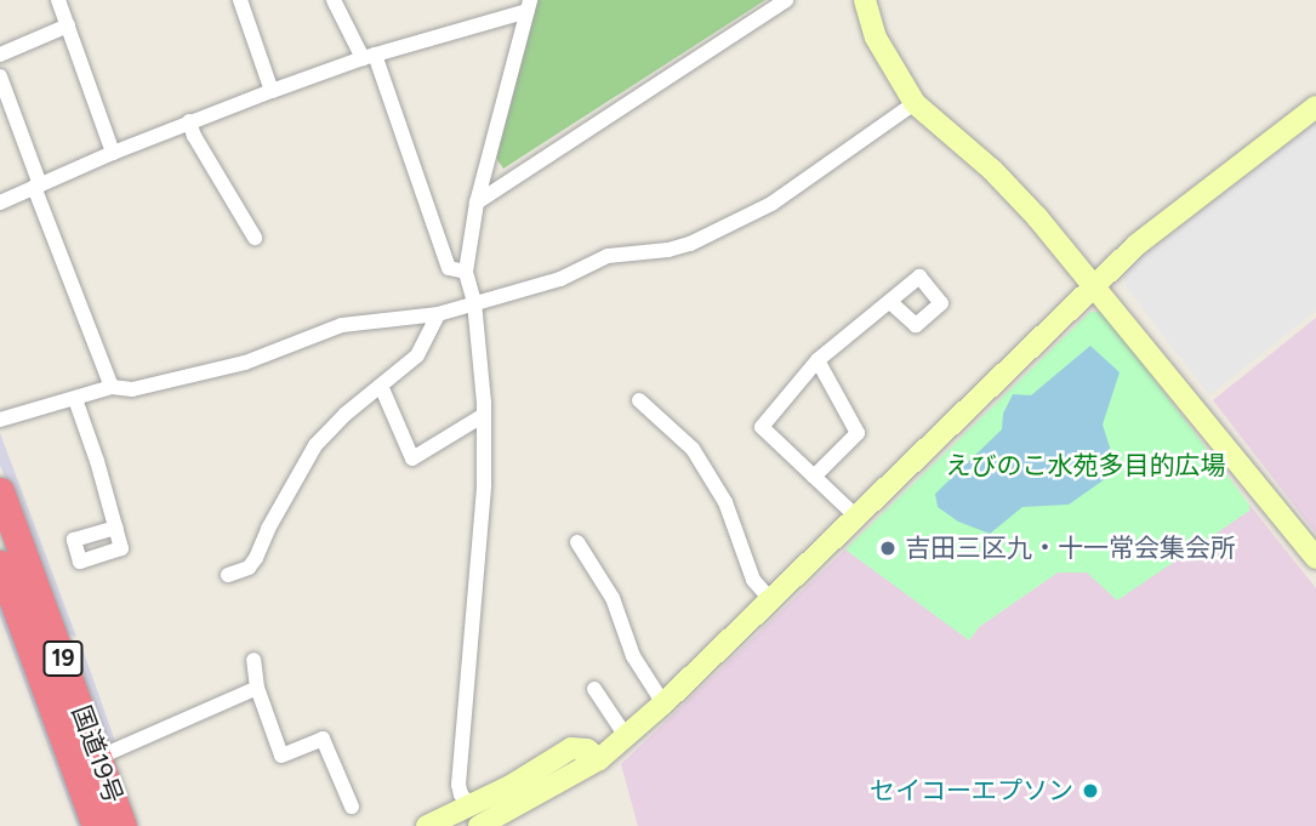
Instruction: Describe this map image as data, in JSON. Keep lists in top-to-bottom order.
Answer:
{
  "streets": {
    "highway": ["19", "国道19号"]
  },
  "parks": ["えびのこ水苑多目的広場"],
  "places": ["吉田三区九・十一常会集会所", "セイコーエプソン"]
}
